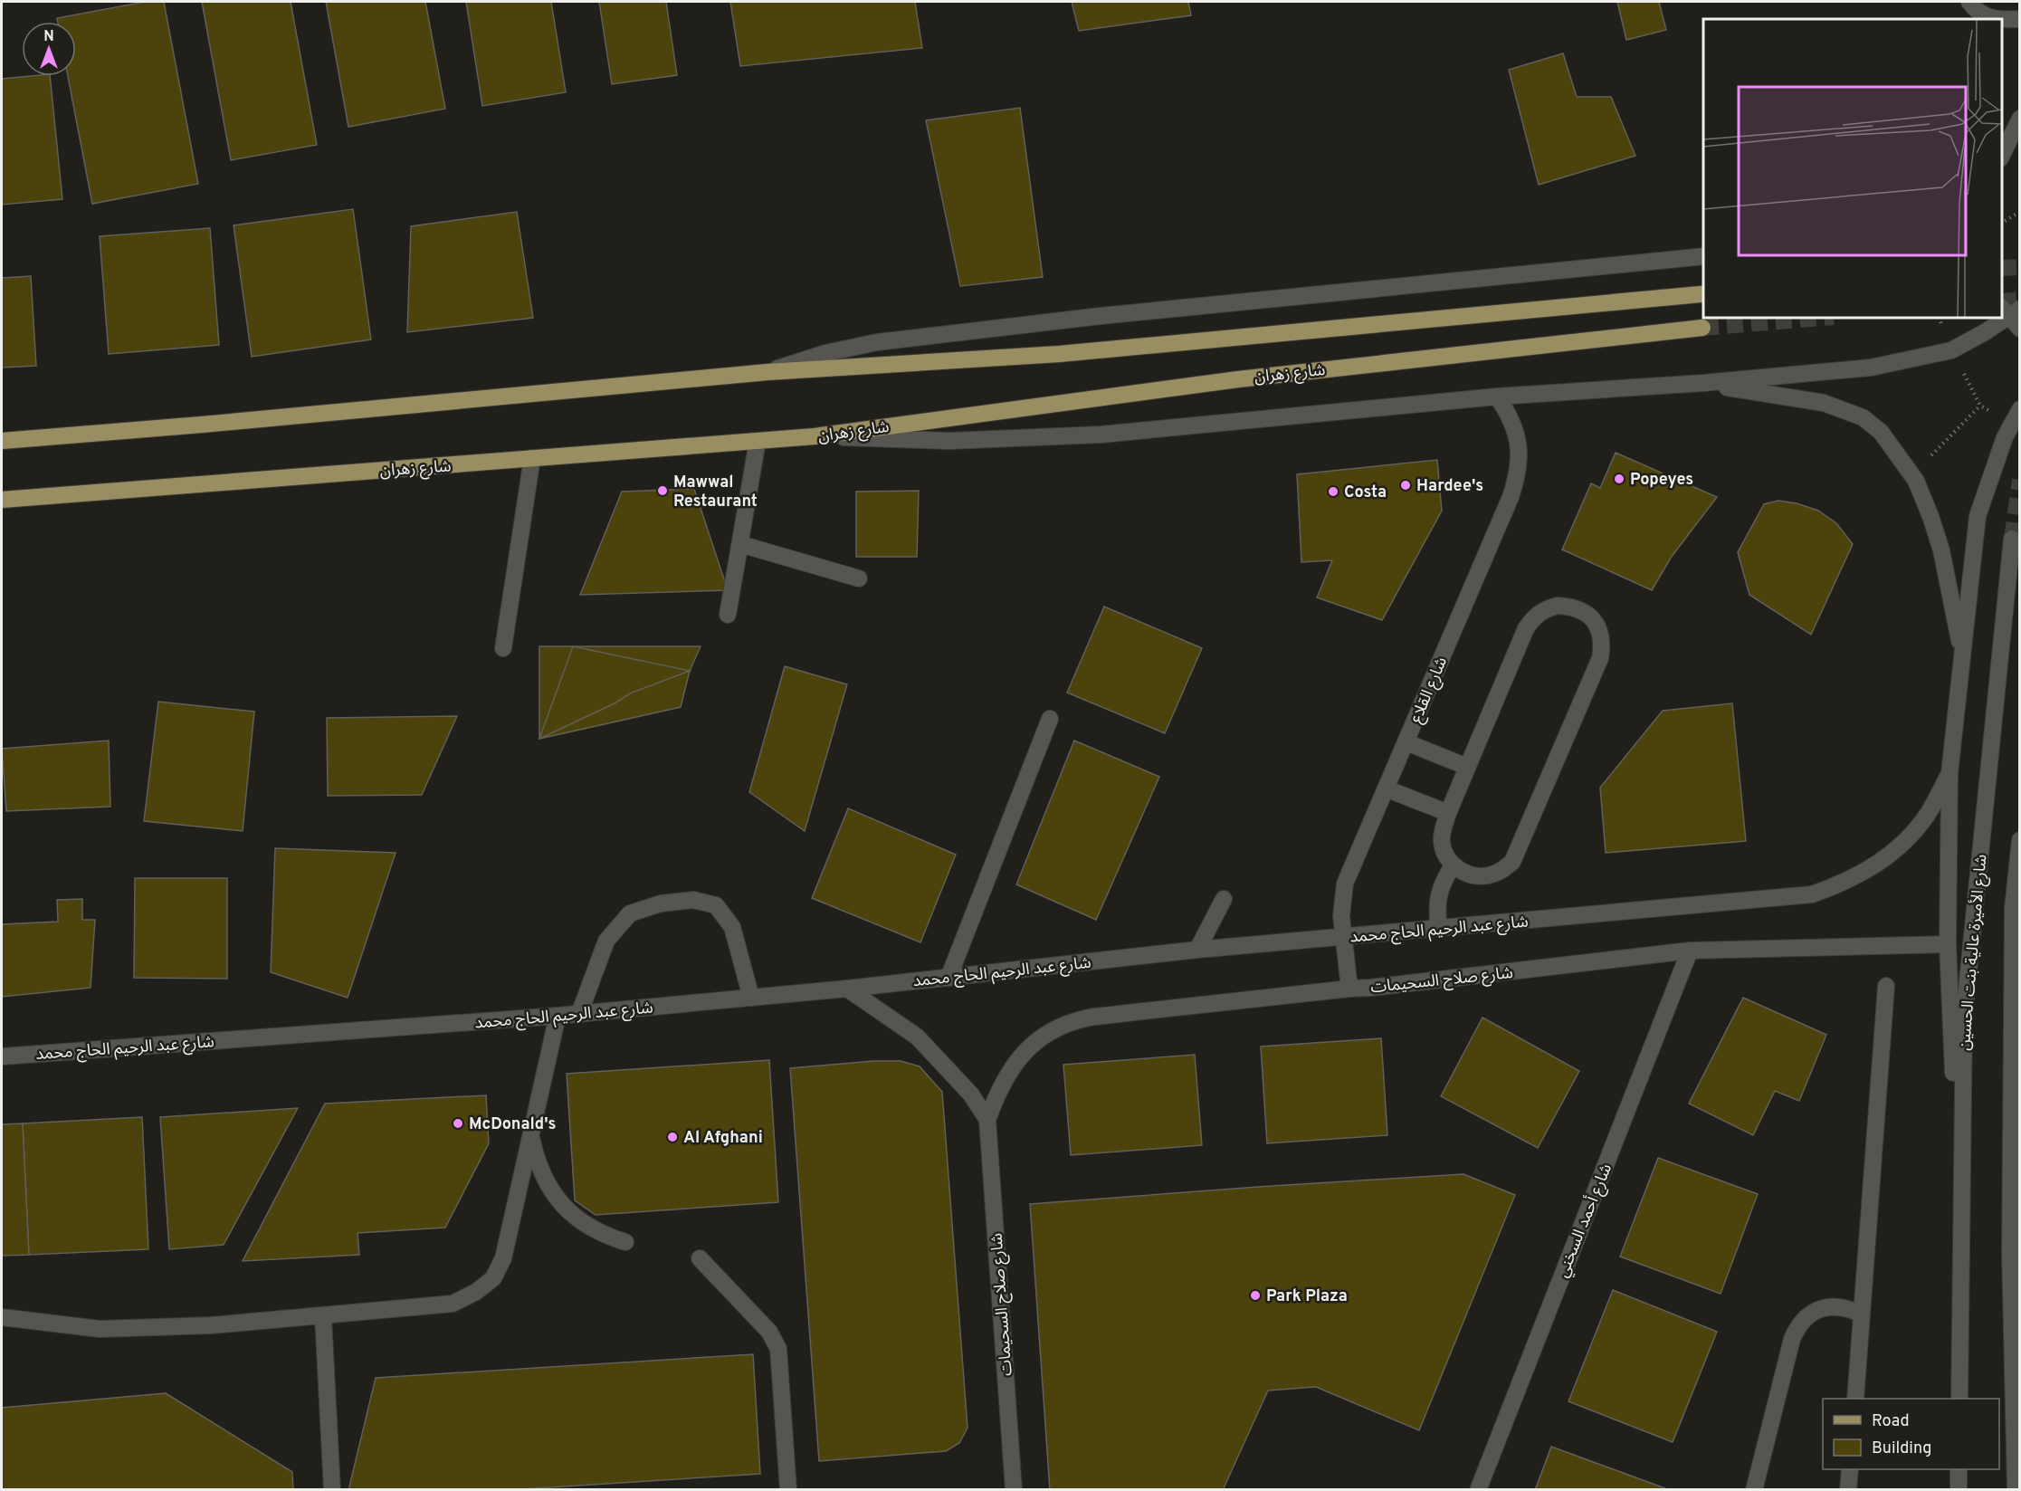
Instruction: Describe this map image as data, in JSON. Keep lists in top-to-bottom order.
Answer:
{
  "streets": {
    "main road": ["شارع زهران"],
    "street": [
      "شارع القلاع",
      "شارع عبد الرحيم الحاج محمد",
      "شارع الأميرة عالية بنت الحسين",
      "شارع صلاح السحيمات",
      "شارع أحمد السخني"
    ]
  },
  "crossings": [
    ["شارع القلاع", "شارع عبد الرحيم الحاج محمد"],
    ["شارع القلاع", "شارع صلاح السحيمات"],
    ["شارع عبد الرحيم الحاج محمد", "شارع صلاح السحيمات"],
    ["شارع صلاح السحيمات", "شارع أحمد السخني"]
  ],
  "places": [
    "Popeyes",
    "Hardee's",
    "Mawwal Restaurant",
    "Costa",
    "McDonald's",
    "Al Afghani",
    "Park Plaza"
  ],
  "legend": ["Road", "Building"],
  "north": "top"
}
